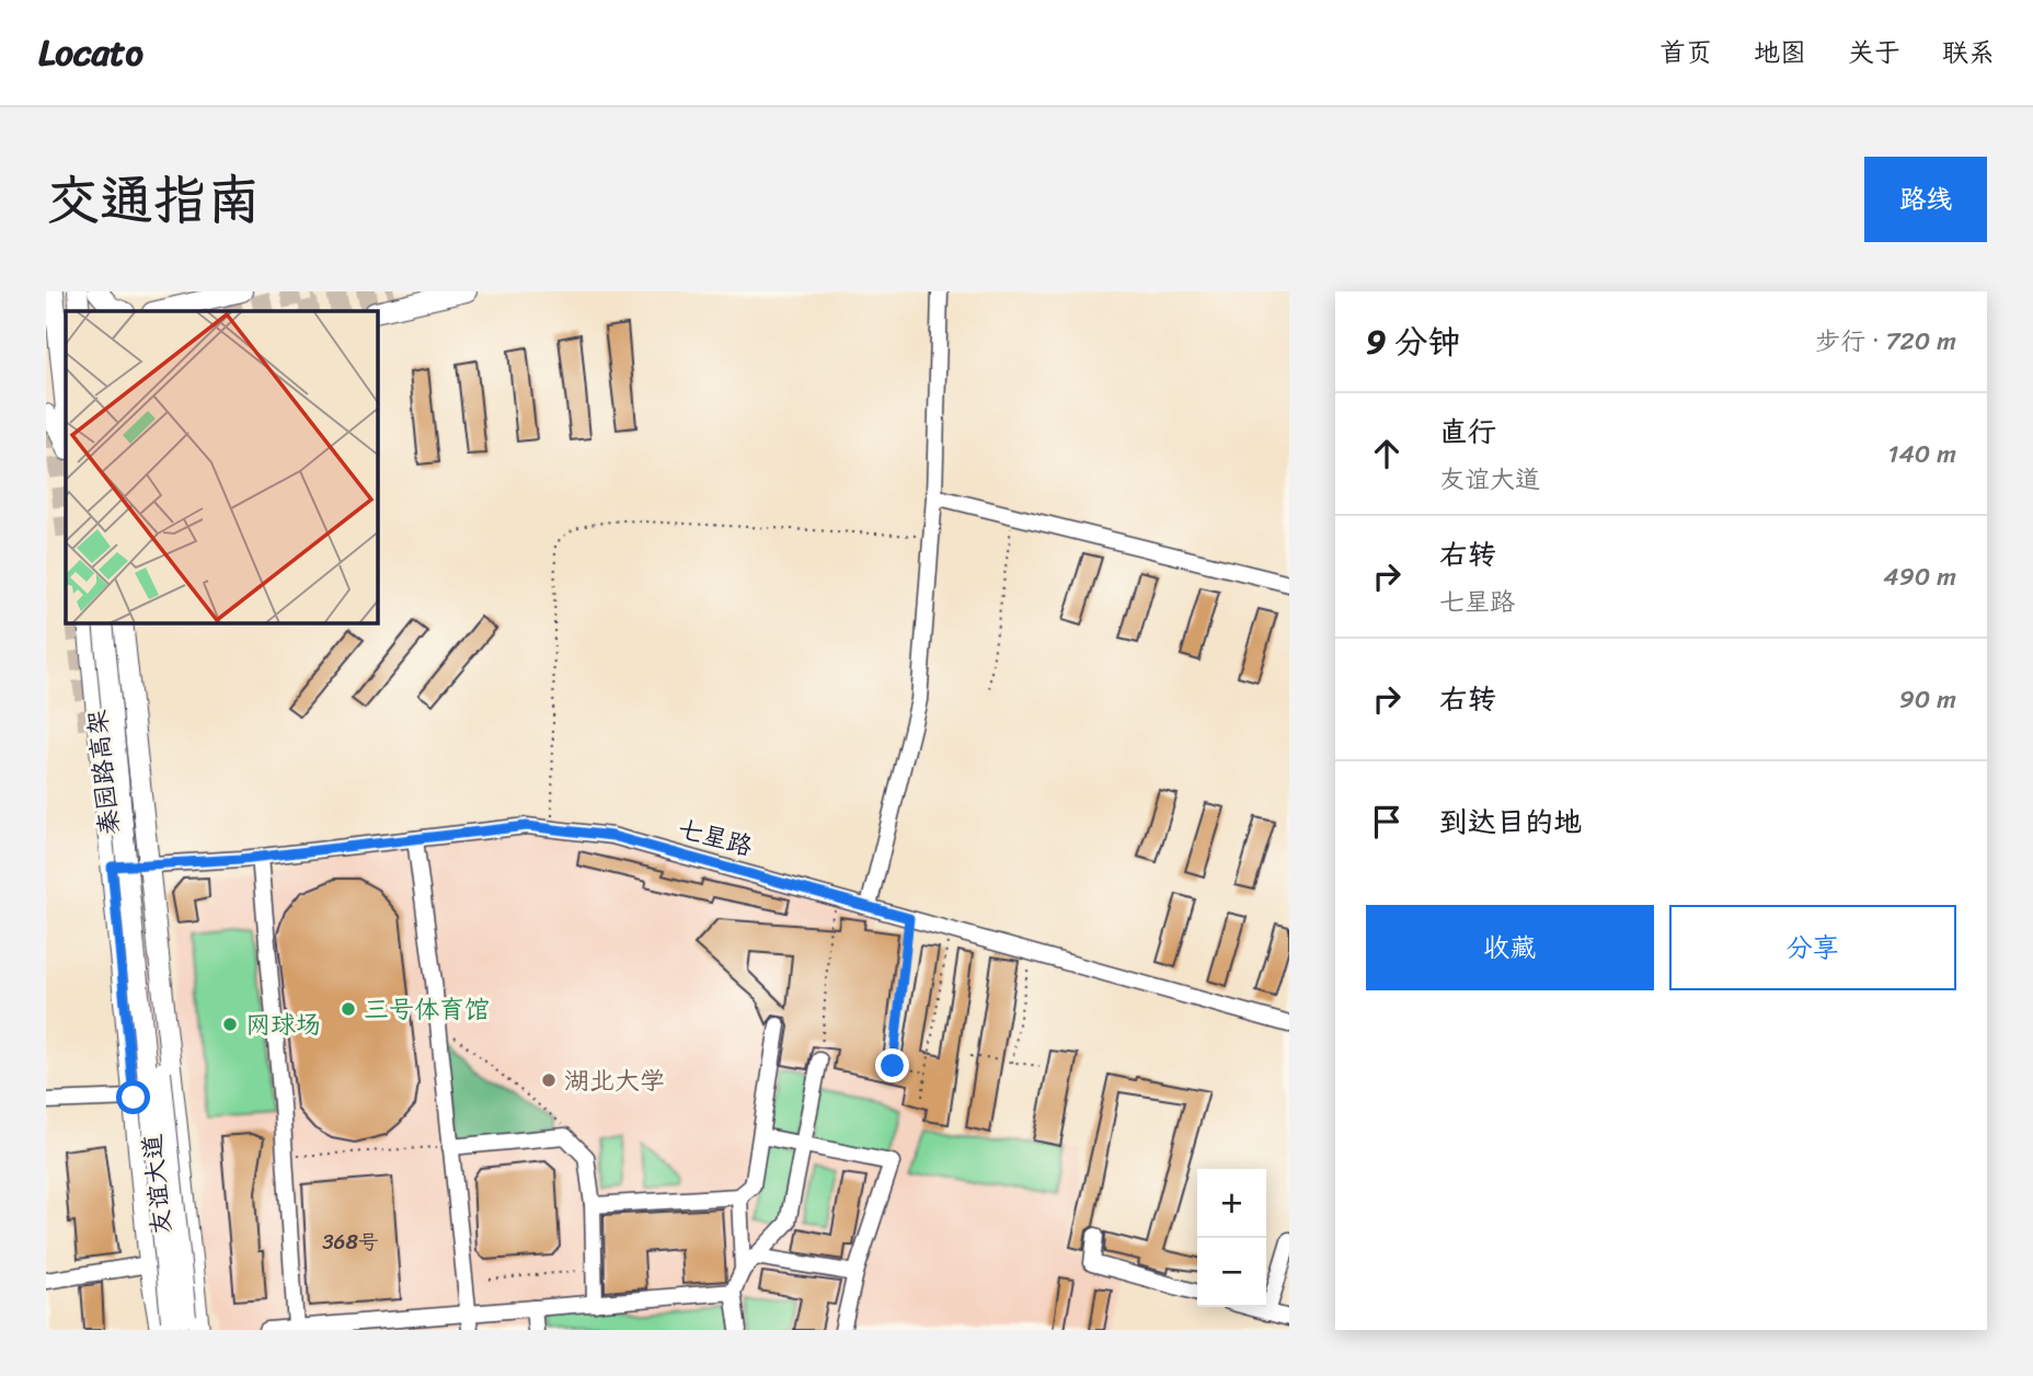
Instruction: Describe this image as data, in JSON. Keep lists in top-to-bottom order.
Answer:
{
  "streets": {
    "main road": ["秦园路高架", "友谊大道"],
    "street": ["七星路"]
  },
  "crossings": [
    ["秦园路高架", "友谊大道"],
    ["七星路", "友谊大道"]
  ],
  "places": ["三号体育馆", "网球场", "湖北大学"],
  "house_numbers": ["368号"],
  "page": {
    "header": "Locato",
    "nav": [
      "首页",
      "地图",
      "关于",
      "联系"
    ],
    "title": "交通指南",
    "buttons": [
      "路线",
      ["收藏", "分享"]
    ],
    "heading": ["9 分钟", "步行 · 720 m"],
    "list": [
      ["直行", "友谊大道", "140 m"],
      ["右转", "七星路", "490 m"],
      ["右转", "90 m"],
      "到达目的地"
    ],
    "map_buttons": ["+", "−"]
  }
}
